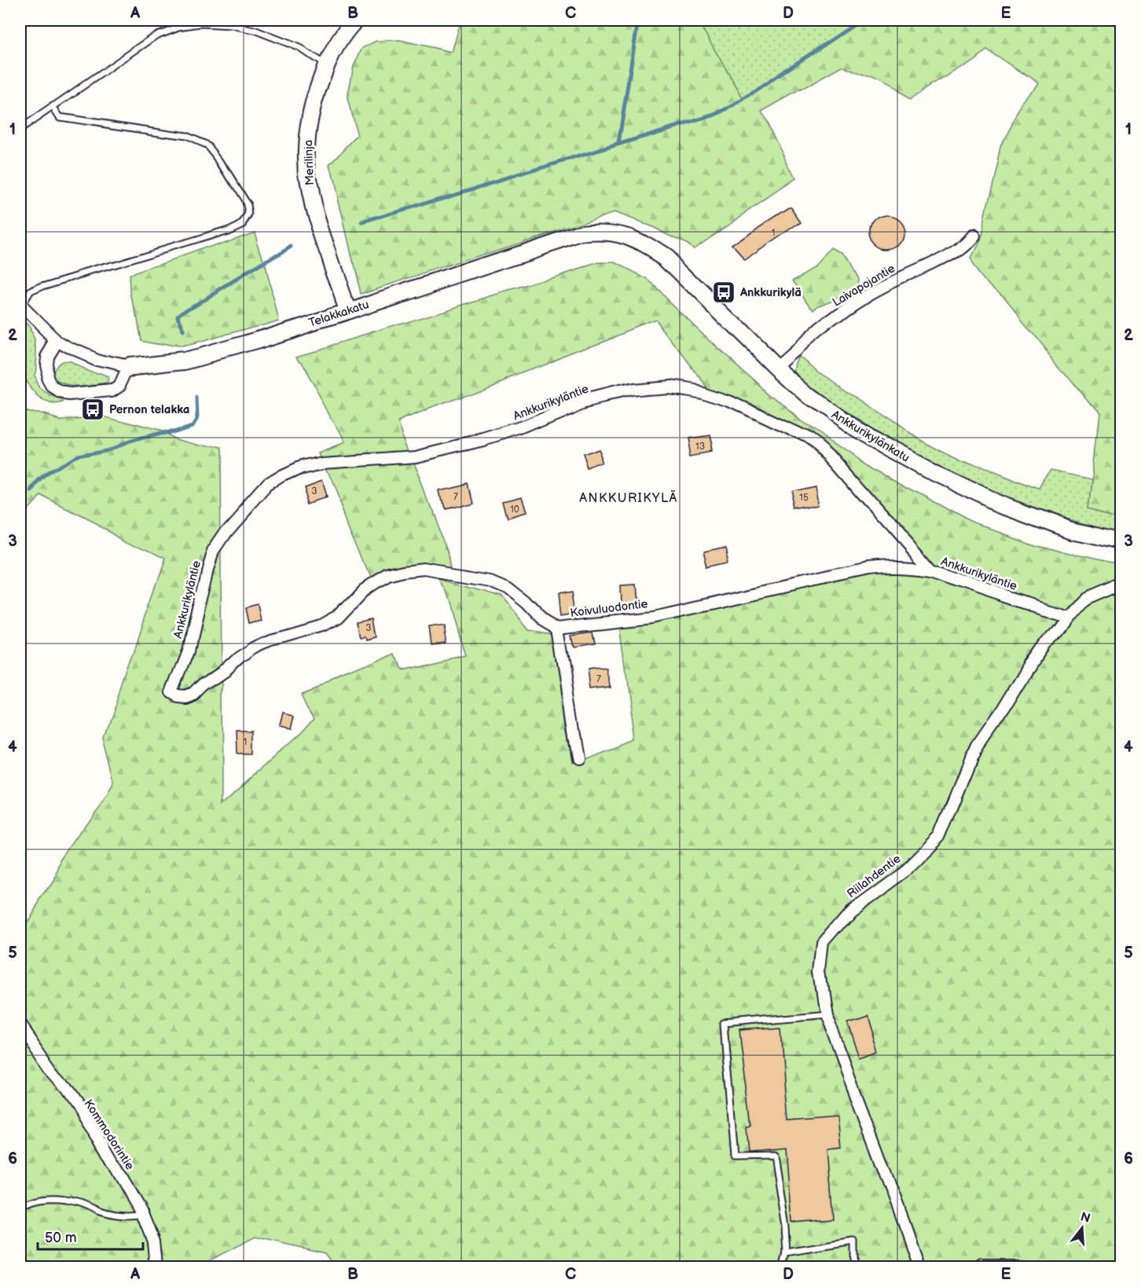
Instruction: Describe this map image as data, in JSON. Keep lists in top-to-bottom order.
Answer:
{
  "streets": {
    "street": [
      "Merilinja",
      "Laivapojantie",
      "Telakkakatu",
      "Ankkurikyläntie",
      "Ankkurikylänkatu",
      "Koivuluodontie",
      "Riilahdentie",
      "Kommodorintie"
    ]
  },
  "crossings": [
    ["Merilinja", "Telakkakatu"],
    ["Laivapojantie", "Ankkurikylänkatu"],
    ["Telakkakatu", "Ankkurikylänkatu"],
    ["Ankkurikyläntie", "Koivuluodontie"],
    ["Ankkurikyläntie", "Riilahdentie"]
  ],
  "districts": ["ANKKURIKYLÄ"],
  "places": {
    "bus stop": ["Ankkurikylä", "Pernon telakka"]
  },
  "house_numbers": [
    "1",
    "13",
    "3",
    "7",
    "15",
    "10",
    "3",
    "7",
    "1"
  ],
  "scale_bar": "50 m",
  "north": "top",
  "grid": {
    "columns": [
      "A",
      "B",
      "C",
      "D",
      "E"
    ],
    "rows": [
      "1",
      "2",
      "3",
      "4",
      "5",
      "6"
    ]
  }
}
